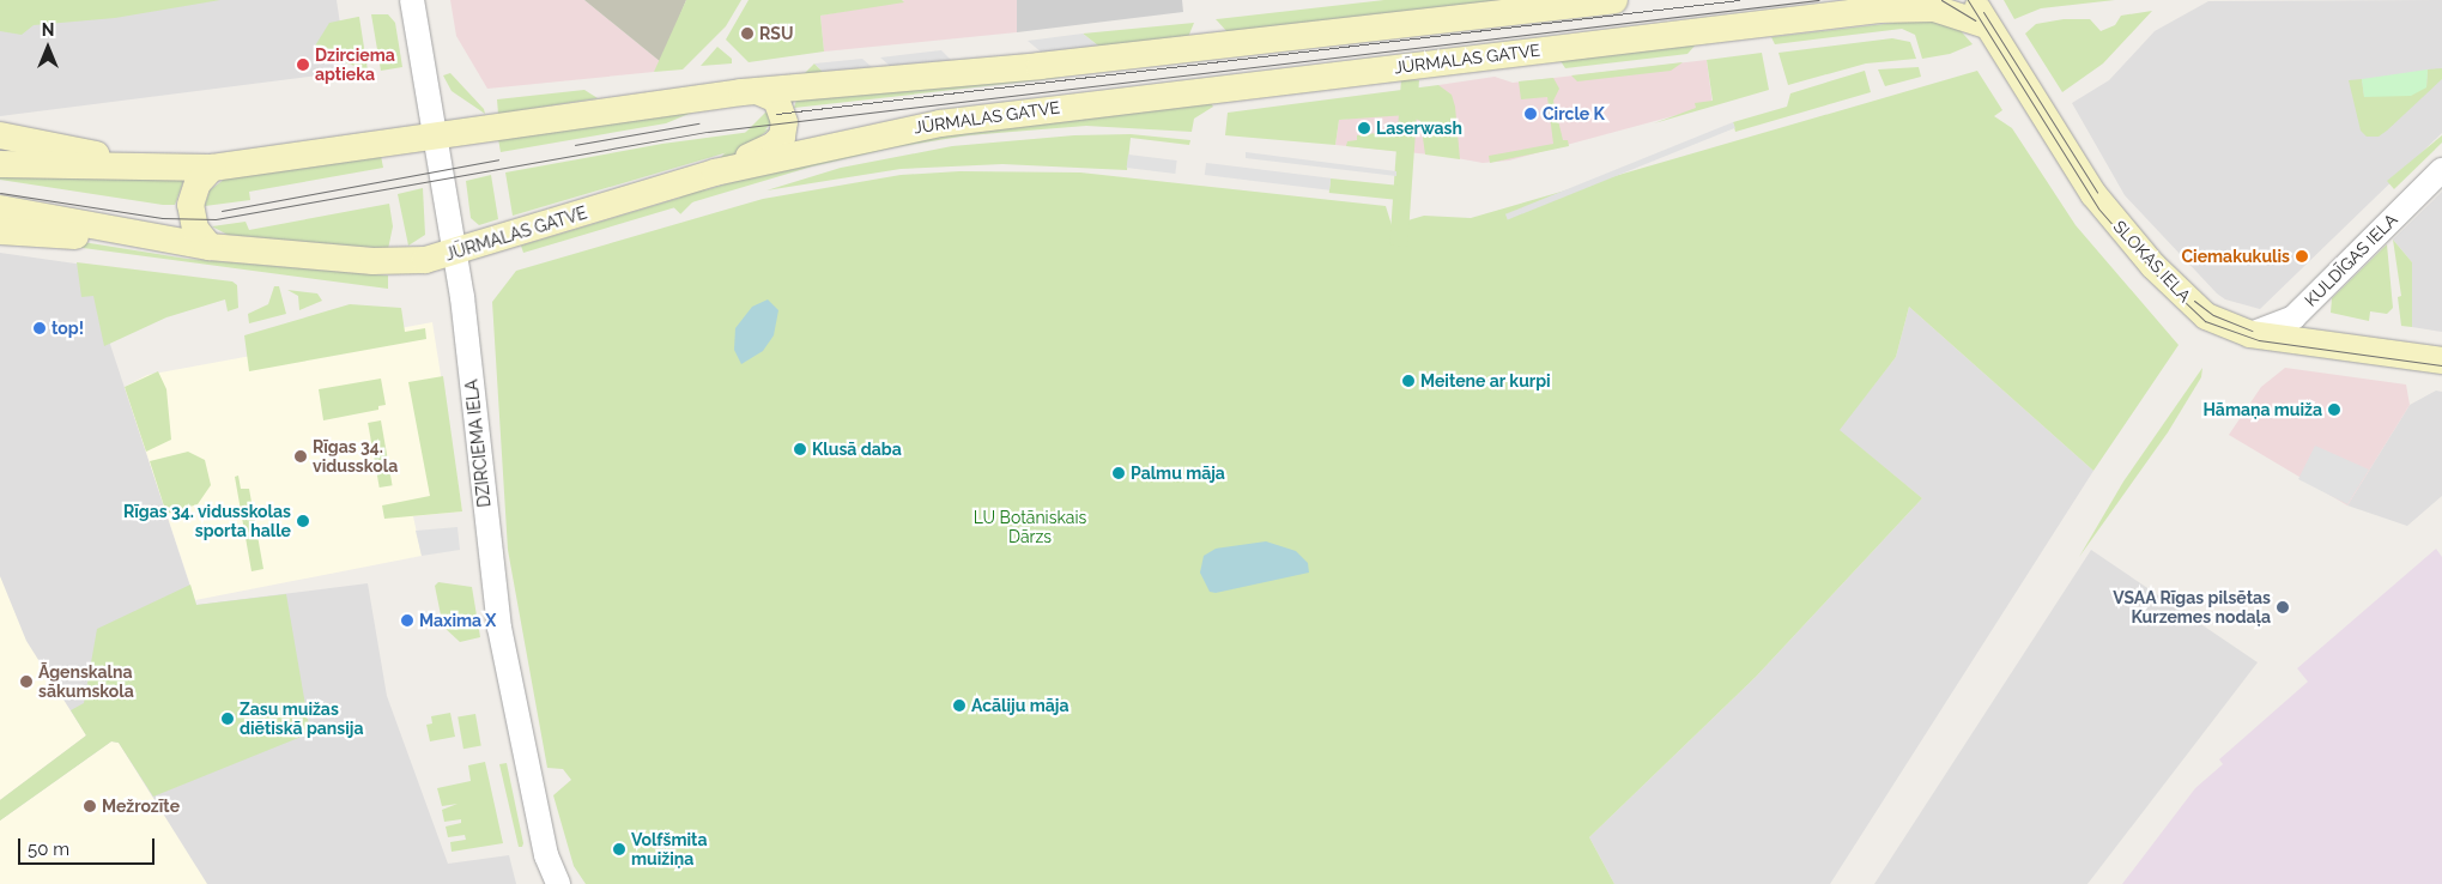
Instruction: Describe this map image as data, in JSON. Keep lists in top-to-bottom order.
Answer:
{
  "streets": {
    "main road": ["JŪRMALAS GATVE", "SLOKAS IELA"],
    "street": ["KULDĪGAS IELA", "DZIRCIEMA IELA"]
  },
  "crossings": [
    ["JŪRMALAS GATVE", "SLOKAS IELA"],
    ["JŪRMALAS GATVE", "DZIRCIEMA IELA"],
    ["KULDĪGAS IELA", "SLOKAS IELA"]
  ],
  "parks": ["LU Botāniskais Dārzs"],
  "places": [
    "RSU",
    "Dzirciema aptieka",
    "Circle K",
    "Laserwash",
    "Ciemakukulis",
    "top!",
    "Meitene ar kurpi",
    "Hāmaņa muiža",
    "Klusā daba",
    "Rīgas 34. vidusskola",
    "Palmu māja",
    "Rīgas 34. vidusskolas sporta halle",
    "VSAA Rīgas pilsētas Kurzemes nodaļa",
    "Maxima X",
    "Āgenskalna sākumskola",
    "Acāliju māja",
    "Zasu muižas diētiskā pansija",
    "Mežrozīte",
    "Volfšmita muižiņa"
  ],
  "scale_bar": "50 m",
  "north": "top"
}
